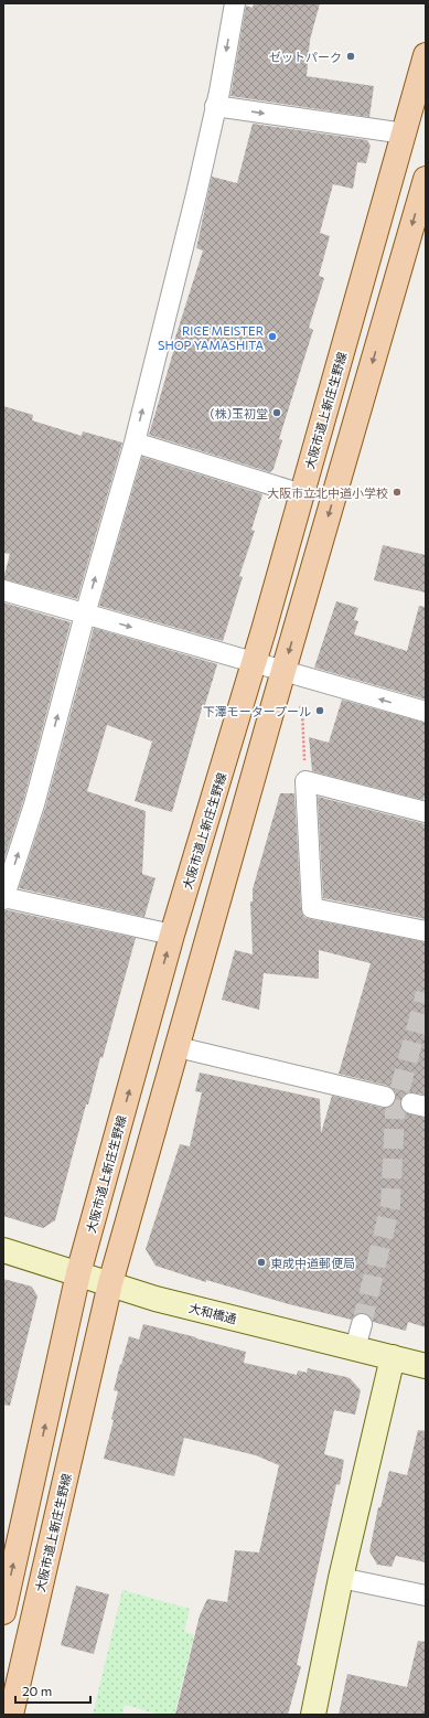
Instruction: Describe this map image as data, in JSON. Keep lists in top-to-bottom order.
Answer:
{
  "streets": {
    "main road": ["大阪市道上新庄生野線"],
    "street": ["大和橋通"]
  },
  "crossings": [
    ["大阪市道上新庄生野線", "大和橋通"]
  ],
  "places": [
    "ゼットパーク",
    "RICE MEISTER SHOP YAMASHITA",
    "(株)玉初堂",
    "大阪市立北中道小学校",
    "下澤モータープール",
    "東成中道郵便局"
  ],
  "scale_bar": "20 m"
}
